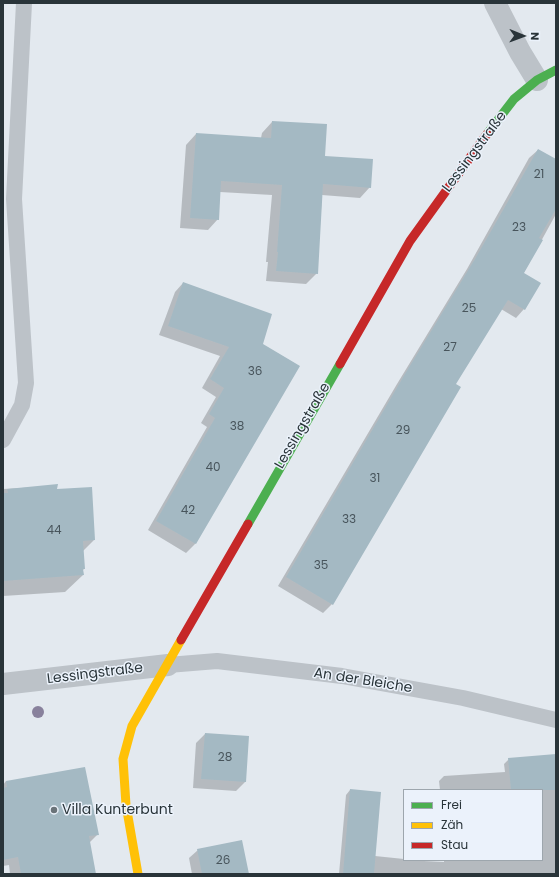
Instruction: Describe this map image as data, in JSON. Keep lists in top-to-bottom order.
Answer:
{
  "streets": {
    "street": ["Lessingstraße"],
    "lane": ["An der Bleiche"]
  },
  "crossings": [
    ["Lessingstraße", "An der Bleiche"]
  ],
  "places": ["Villa Kunterbunt"],
  "house_numbers": [
    "21",
    "23",
    "25",
    "27",
    "36",
    "38",
    "29",
    "40",
    "31",
    "42",
    "33",
    "44",
    "35",
    "28",
    "26"
  ],
  "legend": ["Frei", "Zäh", "Stau"],
  "north": "right"
}
